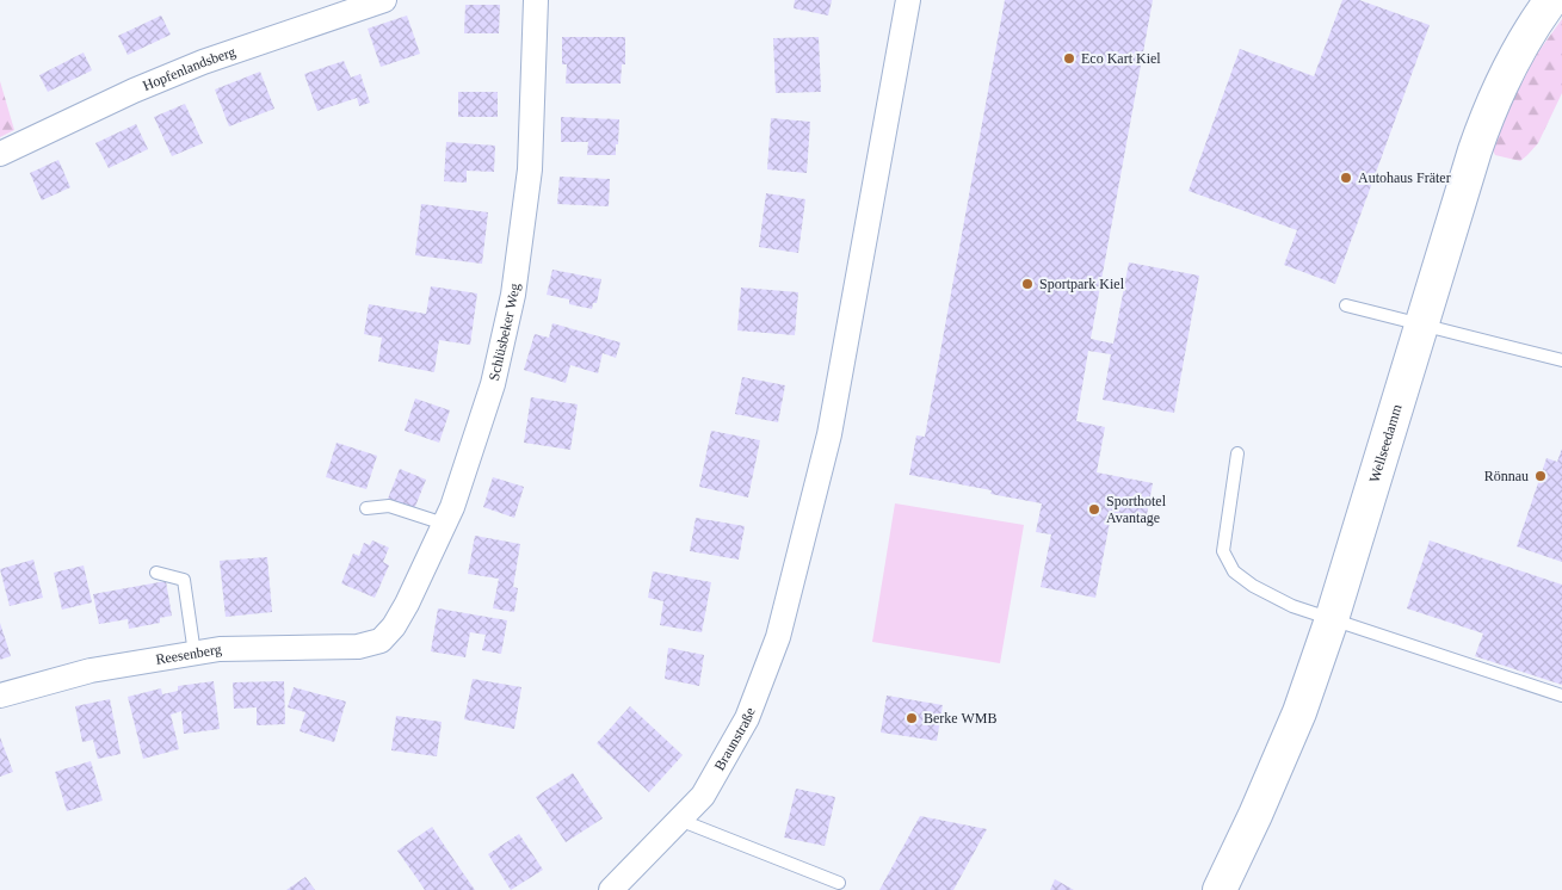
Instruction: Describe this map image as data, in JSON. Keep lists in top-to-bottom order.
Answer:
{
  "streets": {
    "main road": ["Wellseedamm"],
    "street": [
      "Hopfenlandsberg",
      "Schlüsbeker Weg",
      "Reesenberg",
      "Braunstraße"
    ]
  },
  "crossings": [
    ["Schlüsbeker Weg", "Reesenberg"]
  ],
  "places": [
    "Eco Kart Kiel",
    "Autohaus Fräter",
    "Sportpark Kiel",
    "Rönnau",
    "Sporthotel Avantage",
    "Berke WMB"
  ]
}
